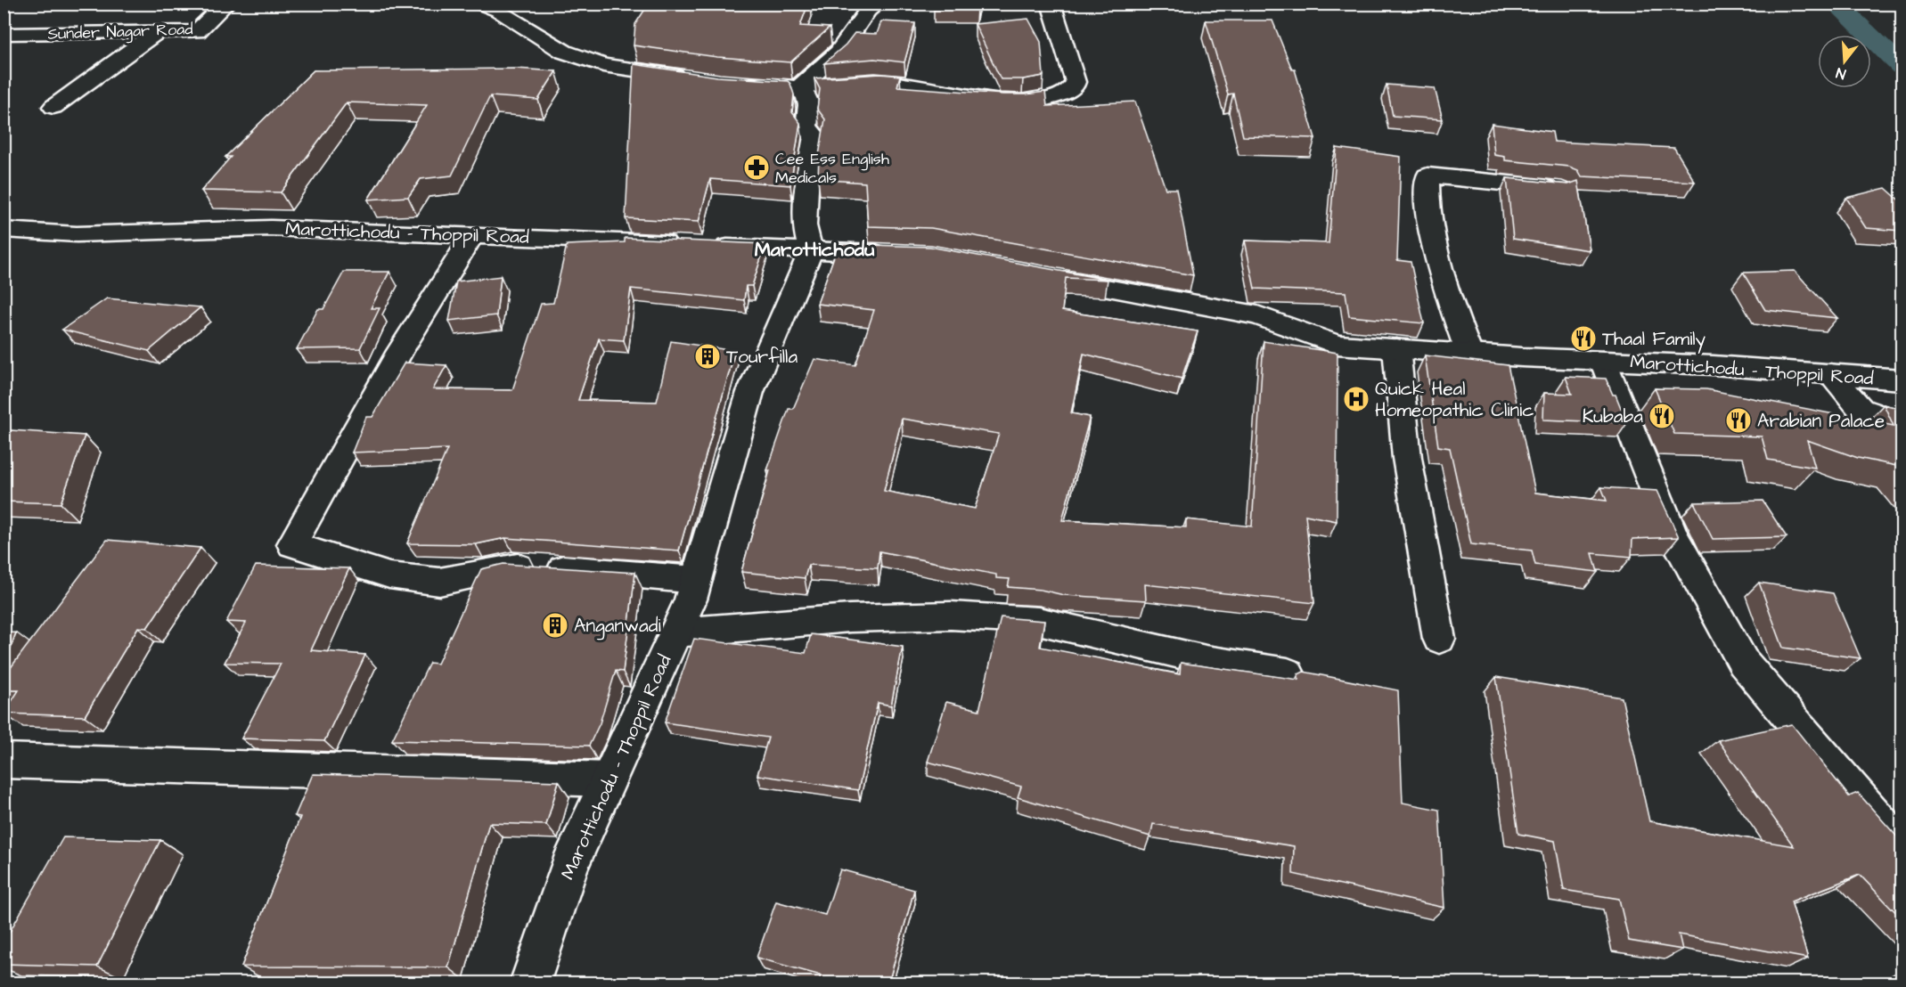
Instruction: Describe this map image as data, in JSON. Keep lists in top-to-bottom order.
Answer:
{
  "streets": {
    "street": ["Sunder Nagar Road", "Marottichodu - Thoppil Road"]
  },
  "districts": ["Marottichodu"],
  "places": {
    "pharmacy": ["Cee Ess English Medicals"],
    "restaurant": ["Thaal Family", "Kubaba", "Arabian Palace"],
    "building": ["Tourfilla", "Anganwadi"],
    "hospital": ["Quick Heal Homeopathic Clinic"]
  },
  "north": "bottom"
}
